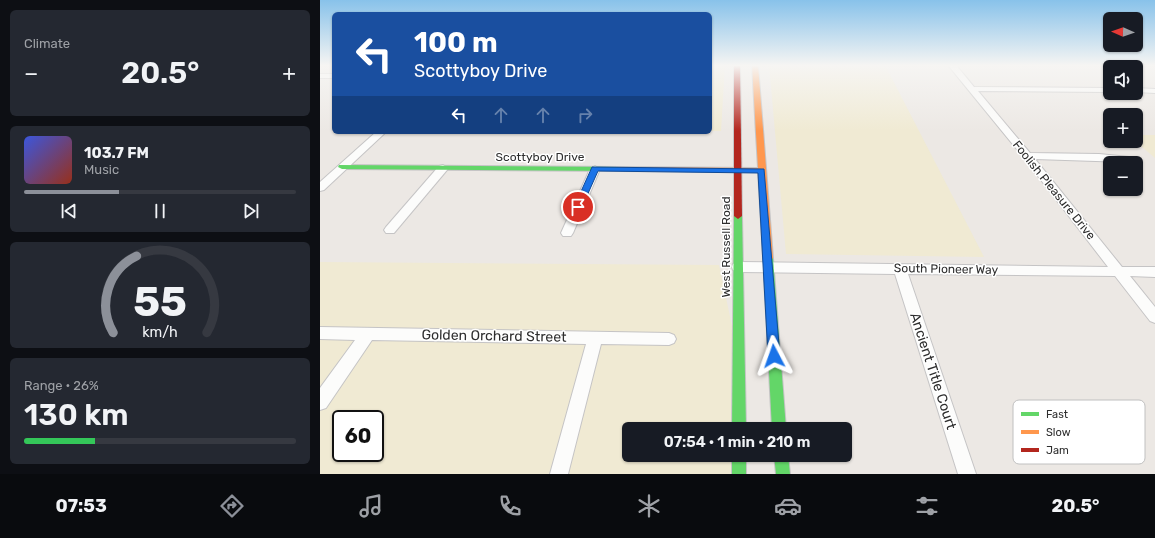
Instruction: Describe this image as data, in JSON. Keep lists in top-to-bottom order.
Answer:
{
  "streets": {
    "main road": ["Scottyboy Drive", "West Russell Road"],
    "street": [
      "Foolish Pleasure Drive",
      "South Pioneer Way",
      "Golden Orchard Street",
      "Ancient Title Court"
    ]
  },
  "crossings": [
    ["Scottyboy Drive", "West Russell Road"],
    ["Foolish Pleasure Drive", "South Pioneer Way"],
    ["West Russell Road", "South Pioneer Way"],
    ["South Pioneer Way", "Ancient Title Court"]
  ],
  "legend": ["Fast", "Slow", "Jam"],
  "north": "left",
  "page": {
    "tile": [
      "Climate",
      ["Range · 26%", "130 km"]
    ],
    "map_buttons": ["+", "−"],
    "turn": ["100 m", "Scottyboy Drive"],
    "heat": ["−", "20.5°", "+"],
    "song": ["103.7 FM", "Music"],
    "limit": "60",
    "trip": "07:54 · 1 min · 210 m",
    "tabs": ["07:53", "20.5°"],
    "gauge": ["55", "km/h"]
  }
}
